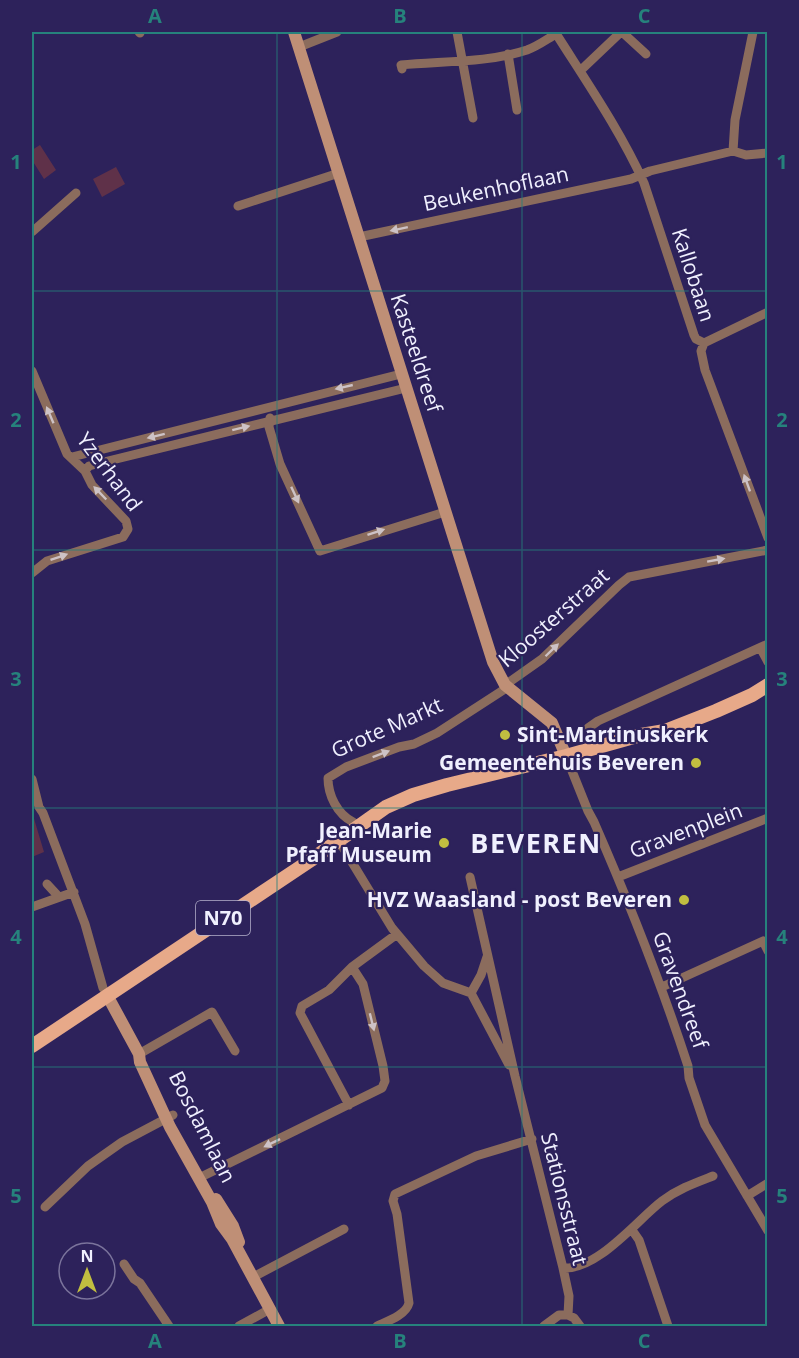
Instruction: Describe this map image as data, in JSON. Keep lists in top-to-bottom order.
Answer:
{
  "streets": {
    "main road": ["N70"],
    "street": [
      "Beukenhoflaan",
      "Kallobaan",
      "Kasteeldreef",
      "Yzerhand",
      "Kloosterstraat",
      "Grote Markt",
      "Gravenplein",
      "Gravendreef",
      "Bosdamlaan",
      "Stationsstraat"
    ]
  },
  "crossings": [
    ["Beukenhoflaan", "Kallobaan"],
    ["Beukenhoflaan", "Kasteeldreef"],
    ["Kasteeldreef", "Kloosterstraat"],
    ["Kasteeldreef", "Grote Markt"],
    ["Kloosterstraat", "Grote Markt"],
    ["Grote Markt", "N70"],
    ["Gravenplein", "Gravendreef"],
    ["N70", "Gravendreef"],
    ["N70", "Bosdamlaan"]
  ],
  "one_way": [
    "Beukenhoflaan",
    "Kallobaan",
    "Kloosterstraat",
    "Grote Markt"
  ],
  "districts": ["BEVEREN"],
  "places": [
    "Sint-Martinuskerk",
    "Gemeentehuis Beveren",
    "Jean-Marie Pfaff Museum",
    "HVZ Waasland - post Beveren"
  ],
  "north": "top",
  "grid": {
    "columns": ["A", "B", "C"],
    "rows": [
      "1",
      "2",
      "3",
      "4",
      "5"
    ]
  }
}
